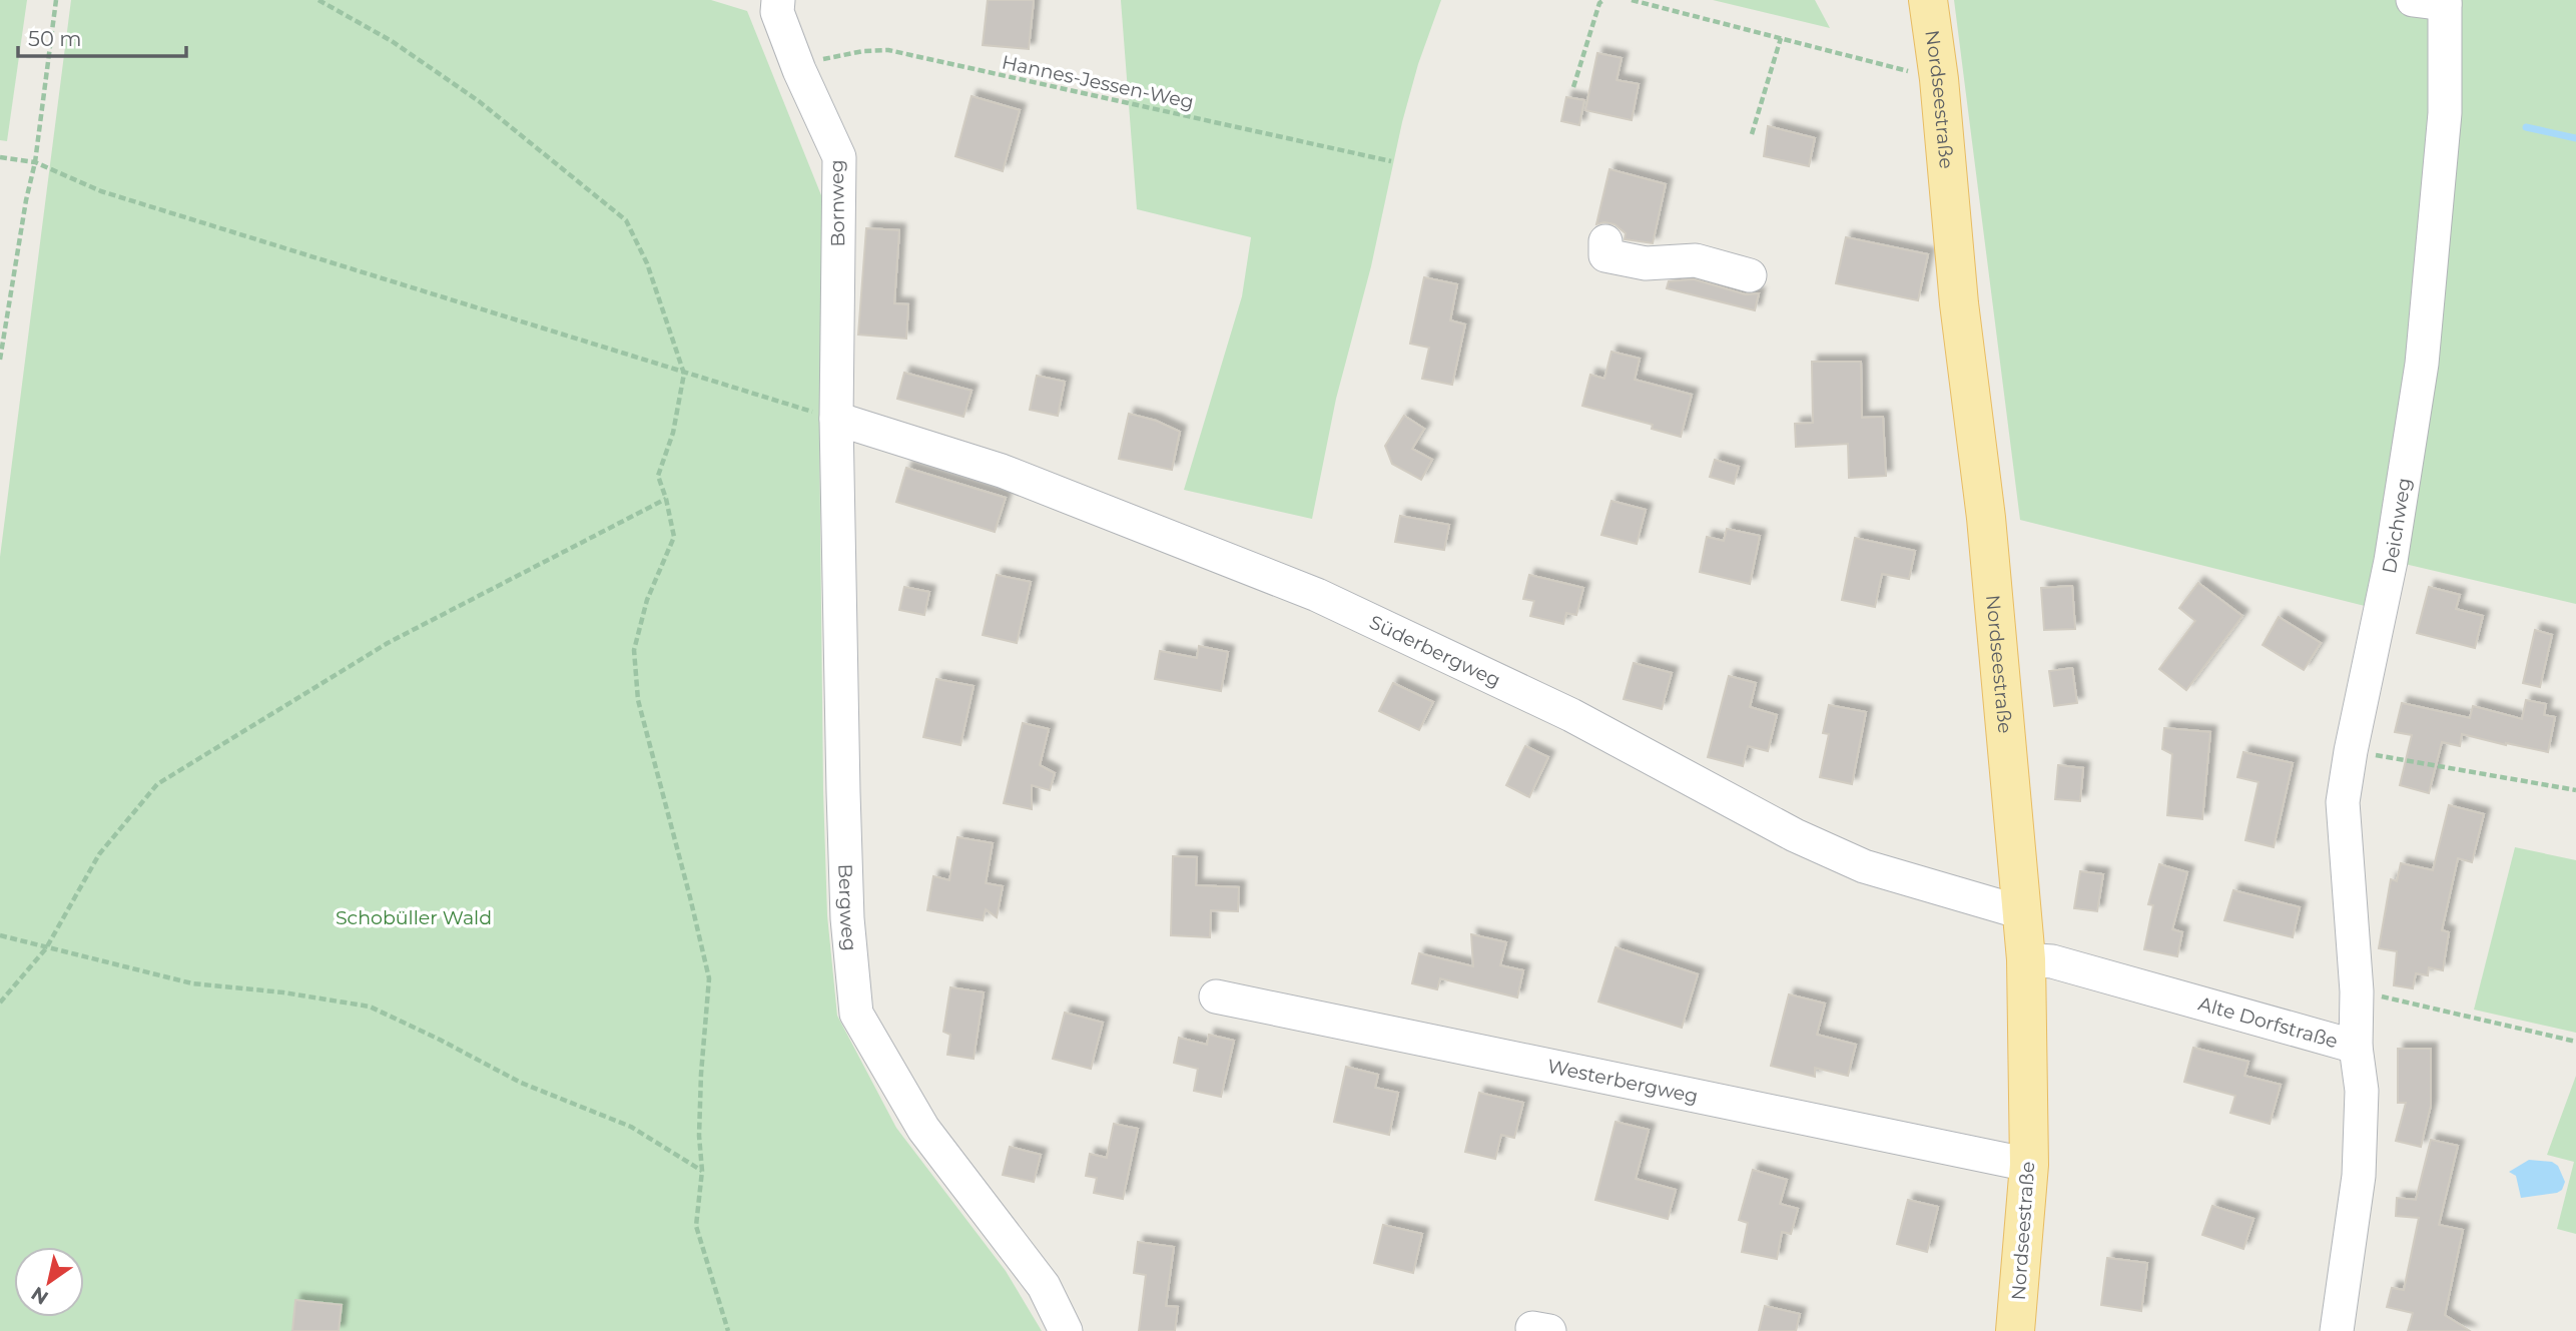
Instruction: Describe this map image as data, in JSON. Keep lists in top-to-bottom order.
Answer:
{
  "streets": {
    "main road": ["Nordseestraße"],
    "street": [
      "Bornweg",
      "Deichweg",
      "Süderbergweg",
      "Bergweg",
      "Alte Dorfstraße",
      "Westerbergweg"
    ],
    "path": ["Hannes-Jessen-Weg"]
  },
  "crossings": [
    ["Hannes-Jessen-Weg", "Bornweg"],
    ["Nordseestraße", "Süderbergweg"],
    ["Nordseestraße", "Alte Dorfstraße"],
    ["Nordseestraße", "Westerbergweg"],
    ["Bornweg", "Süderbergweg"],
    ["Bornweg", "Bergweg"],
    ["Deichweg", "Alte Dorfstraße"],
    ["Süderbergweg", "Bergweg"]
  ],
  "parks": ["Schobüller Wald"],
  "scale_bar": "50 m",
  "north": "bottom left"
}
